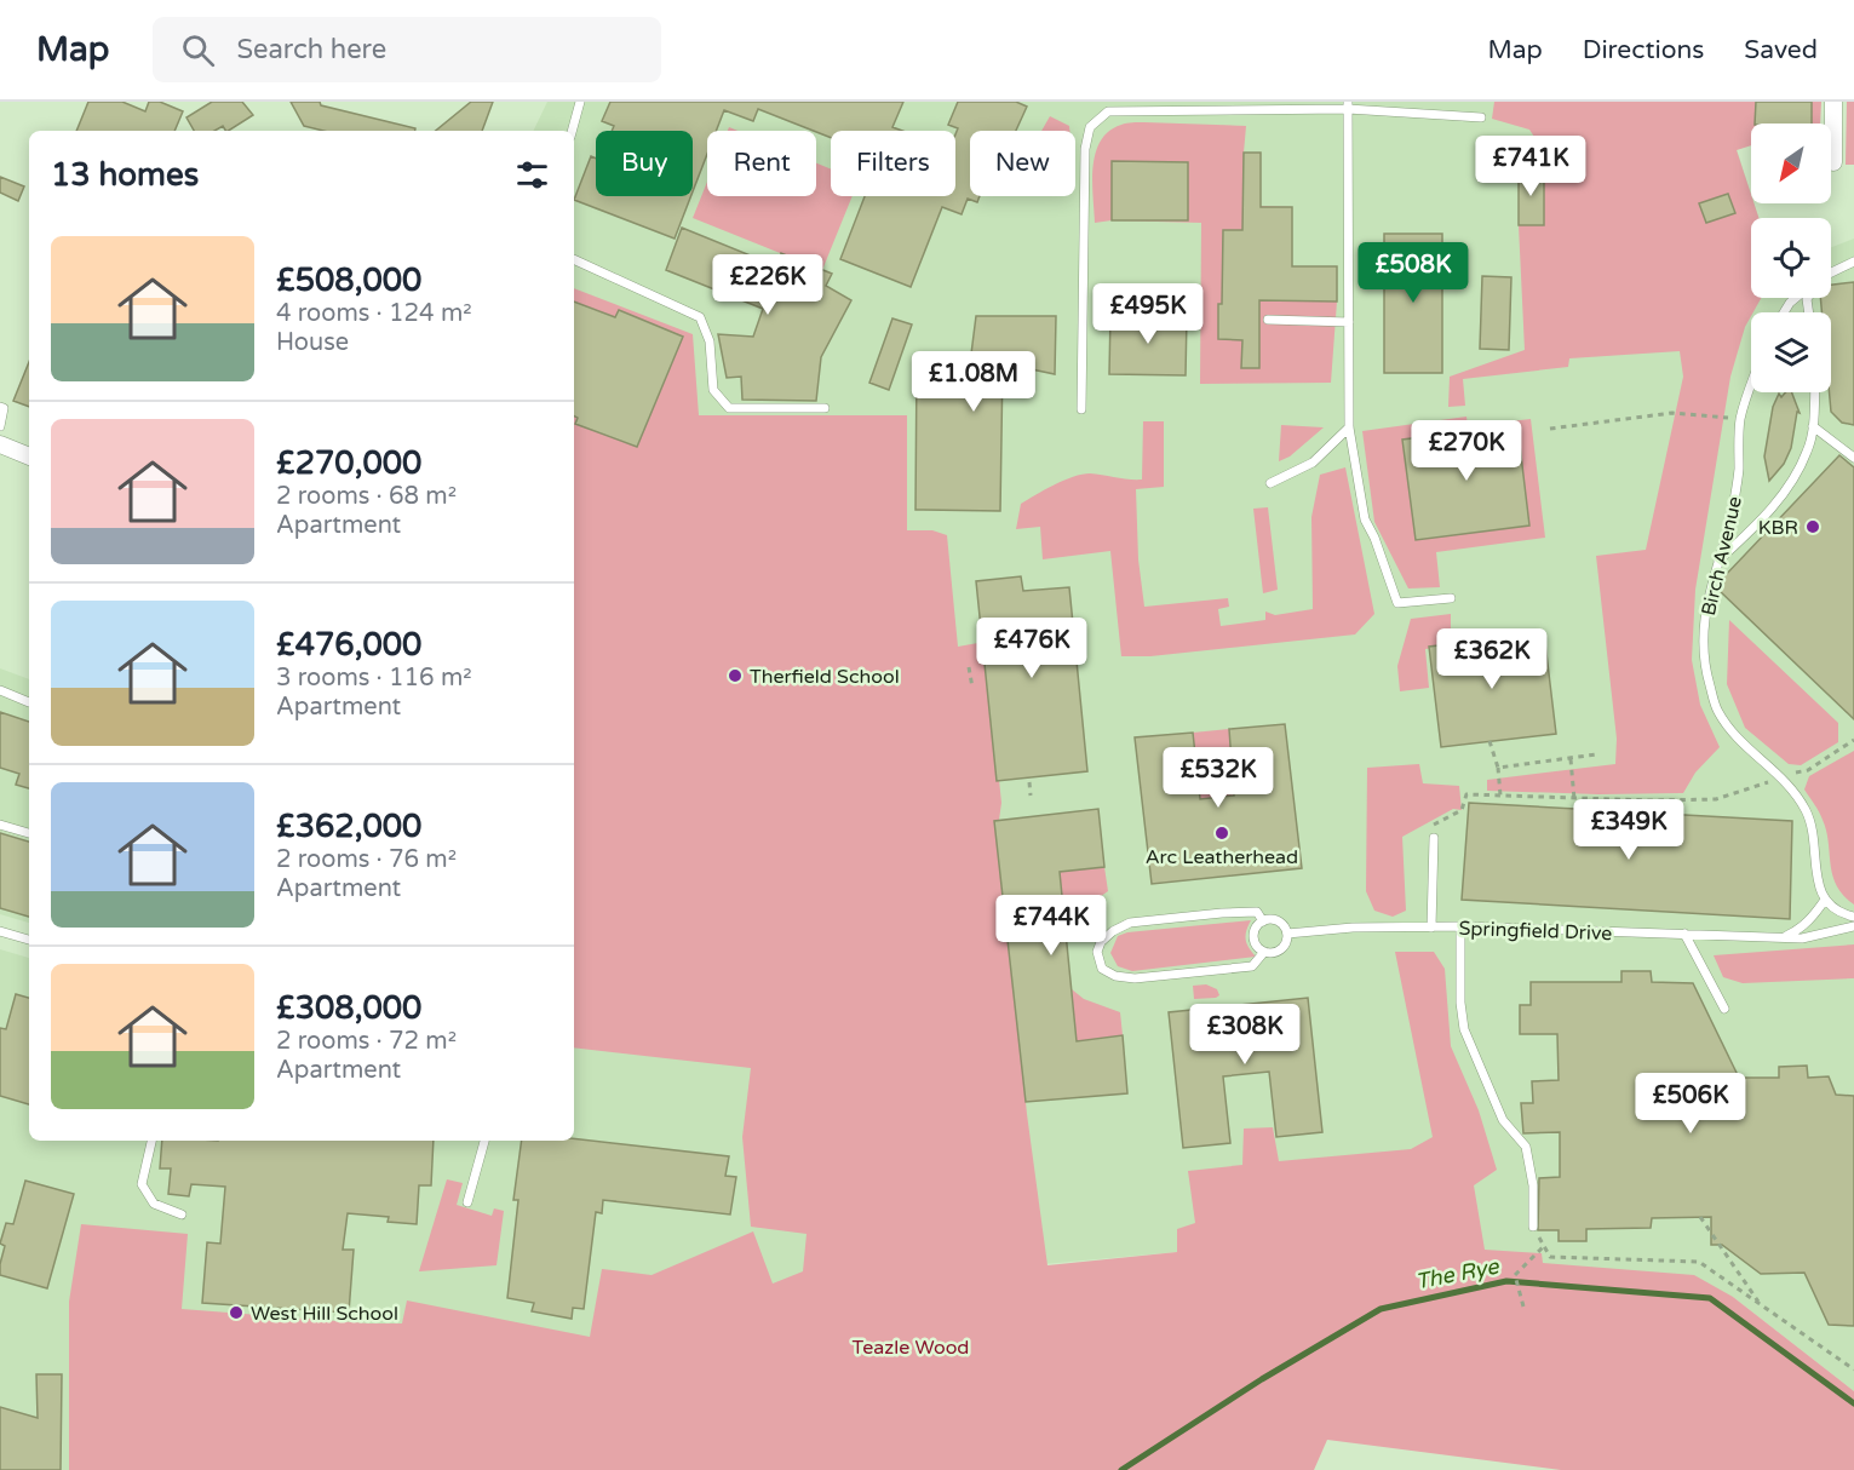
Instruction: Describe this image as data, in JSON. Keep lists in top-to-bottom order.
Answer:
{
  "streets": {
    "lane": ["Birch Avenue", "Springfield Drive"]
  },
  "water": ["The Rye"],
  "parks": ["Teazle Wood"],
  "places": [
    "KBR",
    "Therfield School",
    "Arc Leatherhead",
    "West Hill School"
  ],
  "north": "bottom left",
  "page": {
    "header": "Map",
    "search": "Search here",
    "nav": ["Map", "Directions", "Saved"],
    "chip": [
      "Buy",
      "Rent",
      "Filters",
      "New"
    ],
    "heading": "13 homes",
    "price": [
      "£741K",
      "£508K",
      "£226K",
      "£495K",
      "£1.08M",
      "£270K",
      "£476K",
      "£362K",
      "£532K",
      "£349K",
      "£744K",
      "£308K",
      "£506K"
    ],
    "list": [
      {
        "name": "£508,000",
        "note": "4 rooms · 124 m² · House"
      },
      {
        "name": "£270,000",
        "note": "2 rooms · 68 m² · Apartment"
      },
      {
        "name": "£476,000",
        "note": "3 rooms · 116 m² · Apartment"
      },
      {
        "name": "£362,000",
        "note": "2 rooms · 76 m² · Apartment"
      },
      {
        "name": "£308,000",
        "note": "2 rooms · 72 m² · Apartment"
      }
    ]
  }
}
